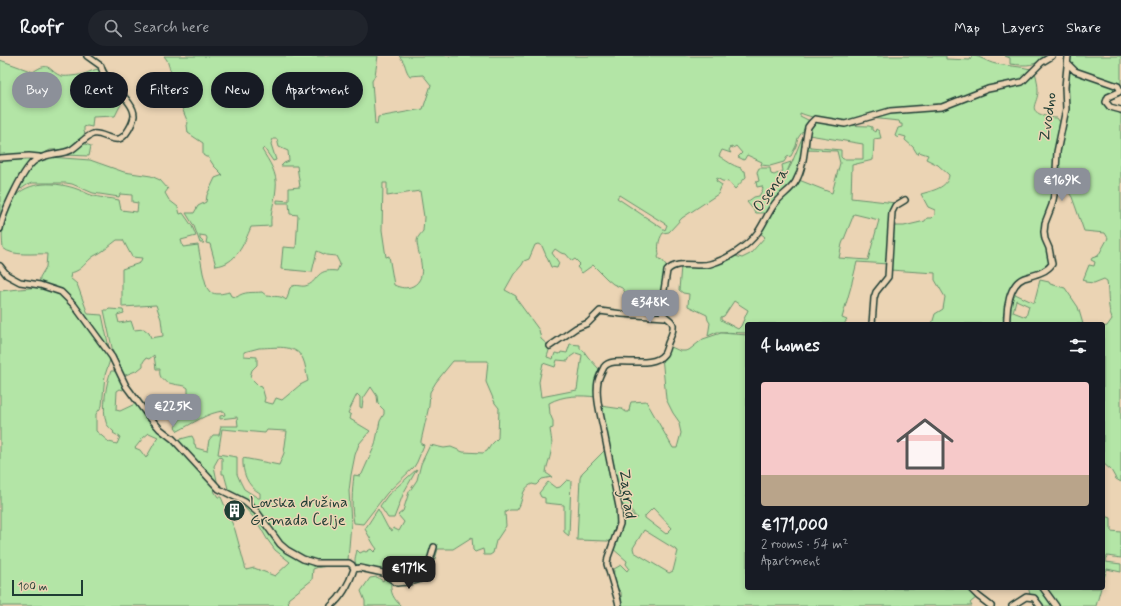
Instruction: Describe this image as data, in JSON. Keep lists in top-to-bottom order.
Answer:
{
  "streets": {
    "street": ["Zvodno", "Osenca", "Zagrad"]
  },
  "crossings": [
    ["Osenca", "Zagrad"]
  ],
  "places": {
    "building": ["Lovska družina Grmada Celje"]
  },
  "scale_bar": "100 m",
  "page": {
    "header": "Roofr",
    "search": "Search here",
    "nav": ["Map", "Layers", "Share"],
    "chip": [
      "Buy",
      "Rent",
      "Filters",
      "New",
      "Apartment"
    ],
    "price": [
      "€169K",
      "€348K",
      "€225K",
      "€171K"
    ],
    "heading": "4 homes",
    "list": [
      {
        "name": "€171,000",
        "note": "2 rooms · 54 m² · Apartment"
      }
    ],
    "scale": "100 m"
  }
}
